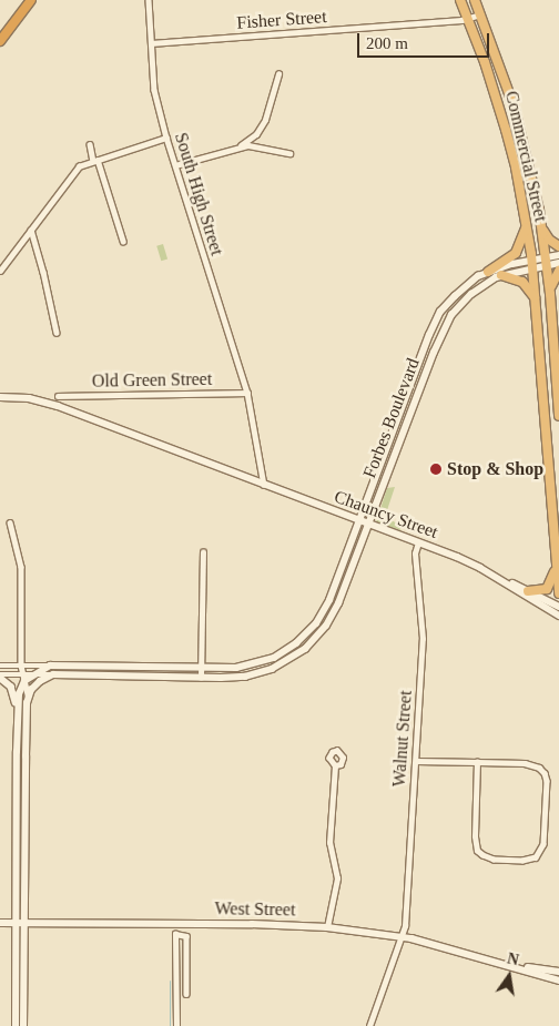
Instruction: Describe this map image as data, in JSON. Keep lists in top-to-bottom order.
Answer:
{
  "streets": {
    "highway": ["Commercial Street"],
    "main road": ["Chauncy Street"],
    "street": [
      "Fisher Street",
      "South High Street",
      "Old Green Street",
      "Forbes Boulevard",
      "Walnut Street",
      "West Street"
    ]
  },
  "crossings": [
    ["Fisher Street", "Commercial Street"],
    ["Fisher Street", "South High Street"],
    ["Commercial Street", "Forbes Boulevard"],
    ["South High Street", "Old Green Street"],
    ["Forbes Boulevard", "Chauncy Street"],
    ["Chauncy Street", "Walnut Street"],
    ["Walnut Street", "West Street"]
  ],
  "places": ["Stop & Shop"],
  "scale_bar": "200 m",
  "north": "top"
}
